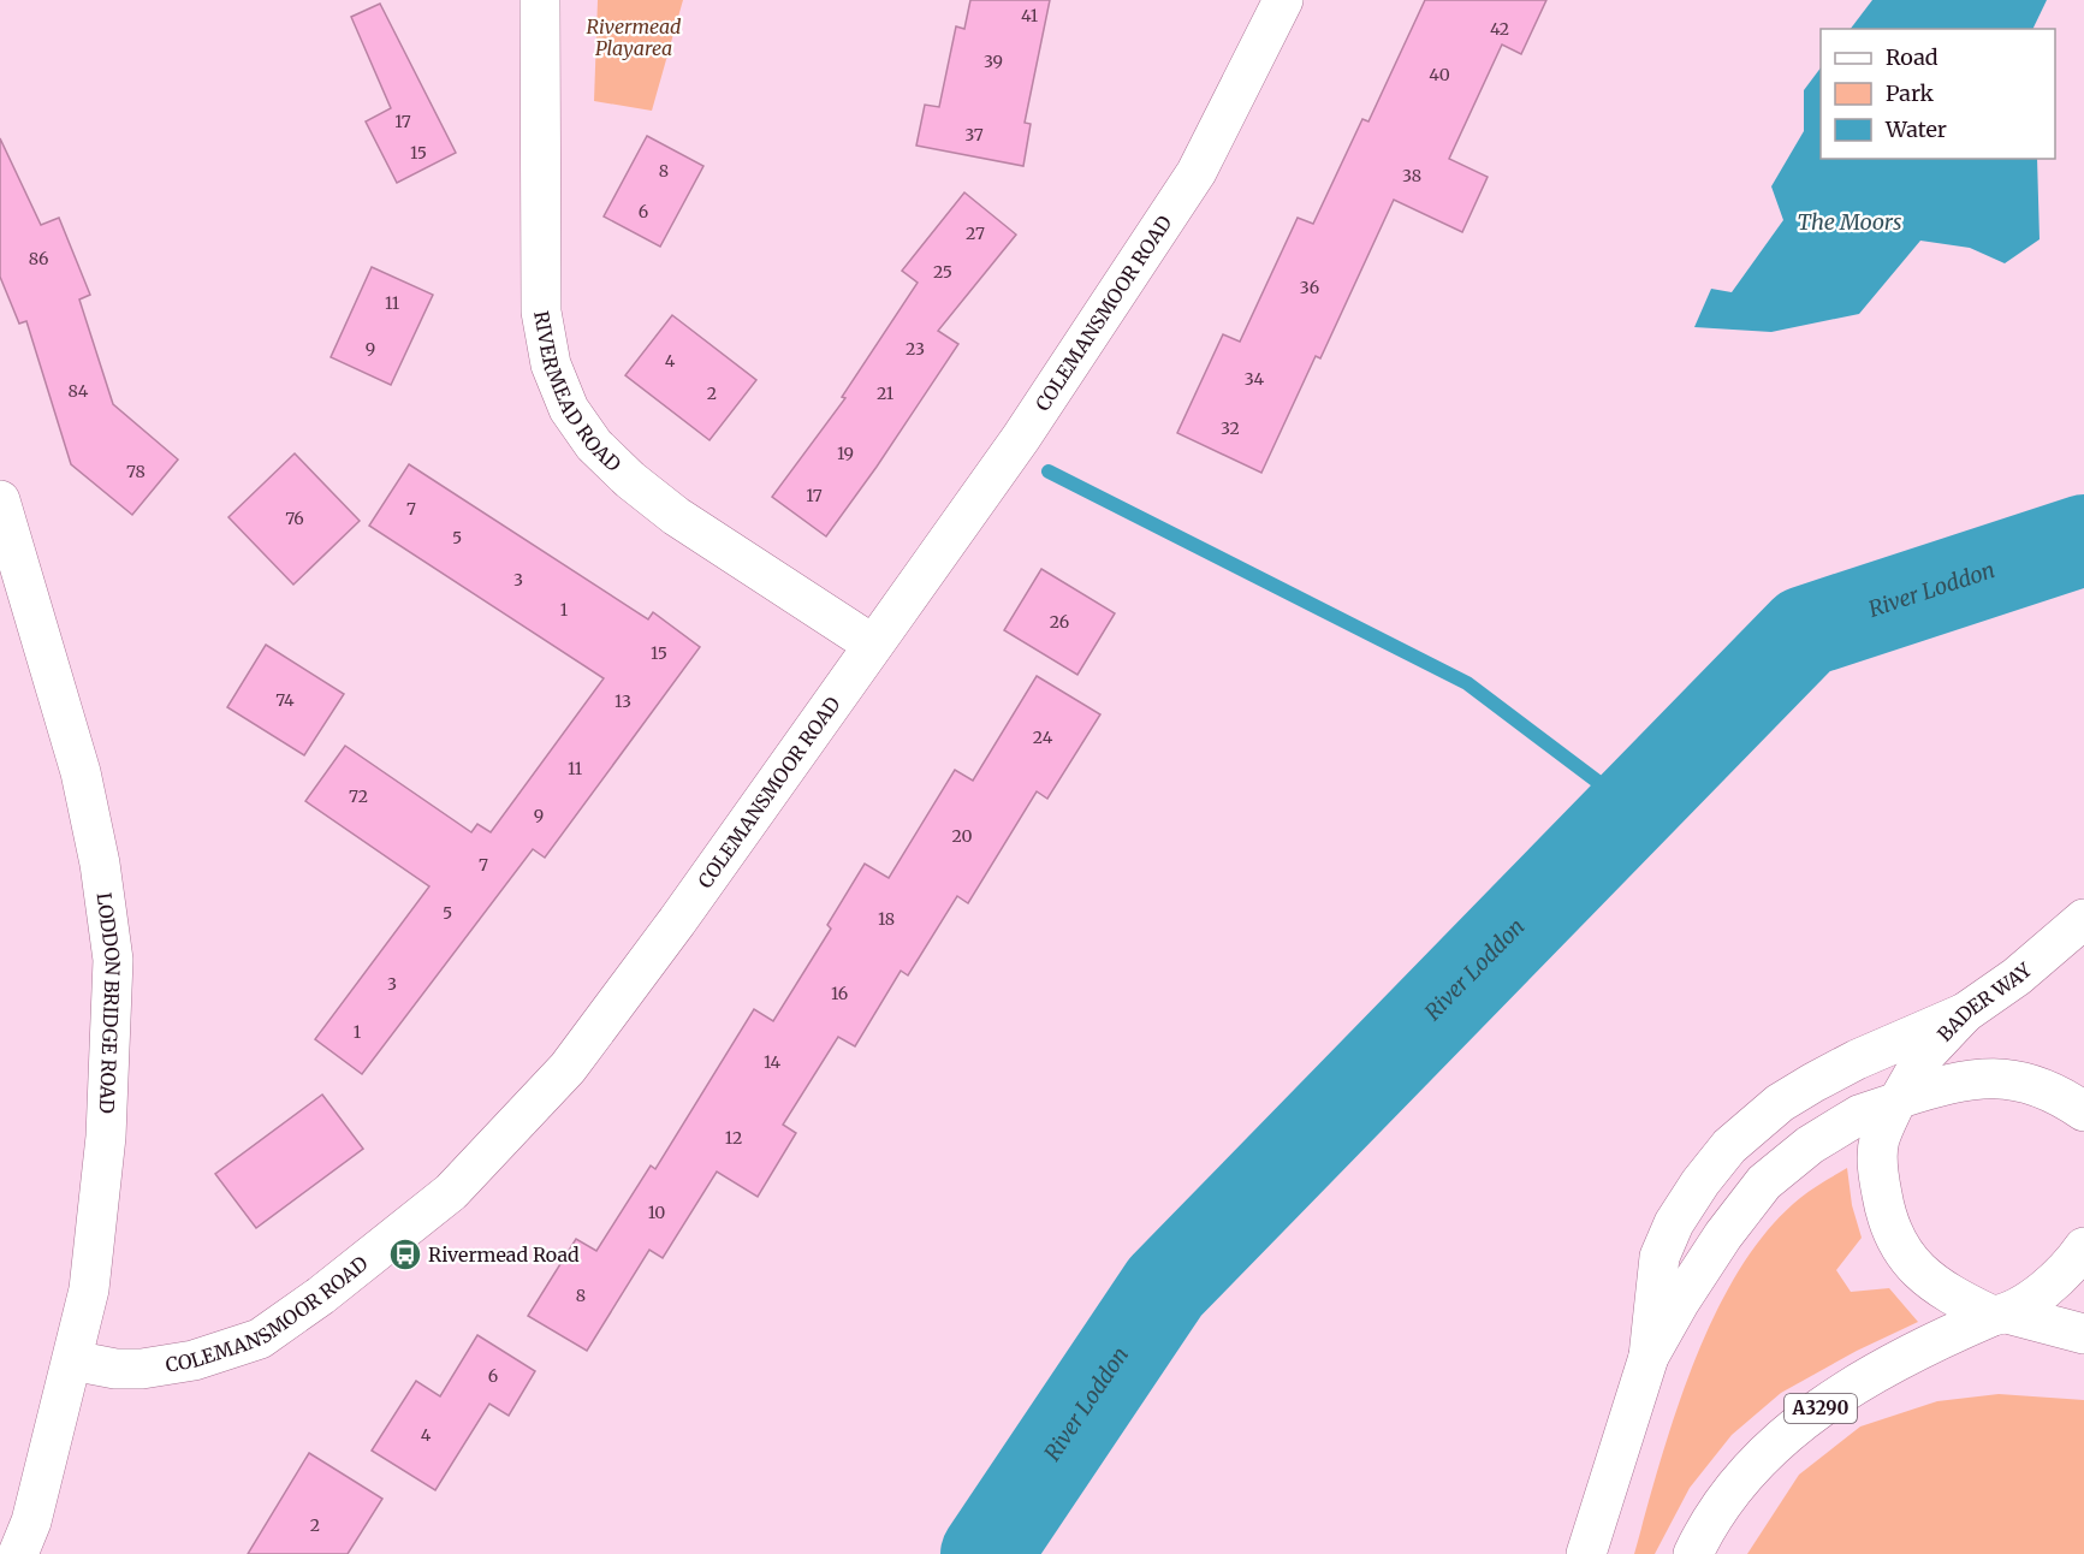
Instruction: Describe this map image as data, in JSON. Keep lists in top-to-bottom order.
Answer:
{
  "streets": {
    "street": [
      "COLEMANSMOOR ROAD",
      "RIVERMEAD ROAD",
      "BADER WAY",
      "LODDON BRIDGE ROAD",
      "A3290"
    ]
  },
  "crossings": [
    ["COLEMANSMOOR ROAD", "RIVERMEAD ROAD"],
    ["COLEMANSMOOR ROAD", "LODDON BRIDGE ROAD"],
    ["BADER WAY", "A3290"]
  ],
  "water": ["The Moors", "River Loddon"],
  "parks": ["Rivermead Playarea"],
  "places": {
    "bus stop": ["Rivermead Road"]
  },
  "house_numbers": [
    "41",
    "42",
    "39",
    "40",
    "17",
    "37",
    "15",
    "8",
    "38",
    "6",
    "27",
    "86",
    "25",
    "36",
    "11",
    "9",
    "23",
    "4",
    "34",
    "84",
    "2",
    "21",
    "32",
    "19",
    "78",
    "17",
    "7",
    "76",
    "5",
    "3",
    "1",
    "26",
    "15",
    "74",
    "13",
    "24",
    "11",
    "72",
    "9",
    "20",
    "7",
    "5",
    "18",
    "3",
    "16",
    "1",
    "14",
    "12",
    "10",
    "8",
    "6",
    "4",
    "2"
  ],
  "legend": ["Road", "Park", "Water"]
}
